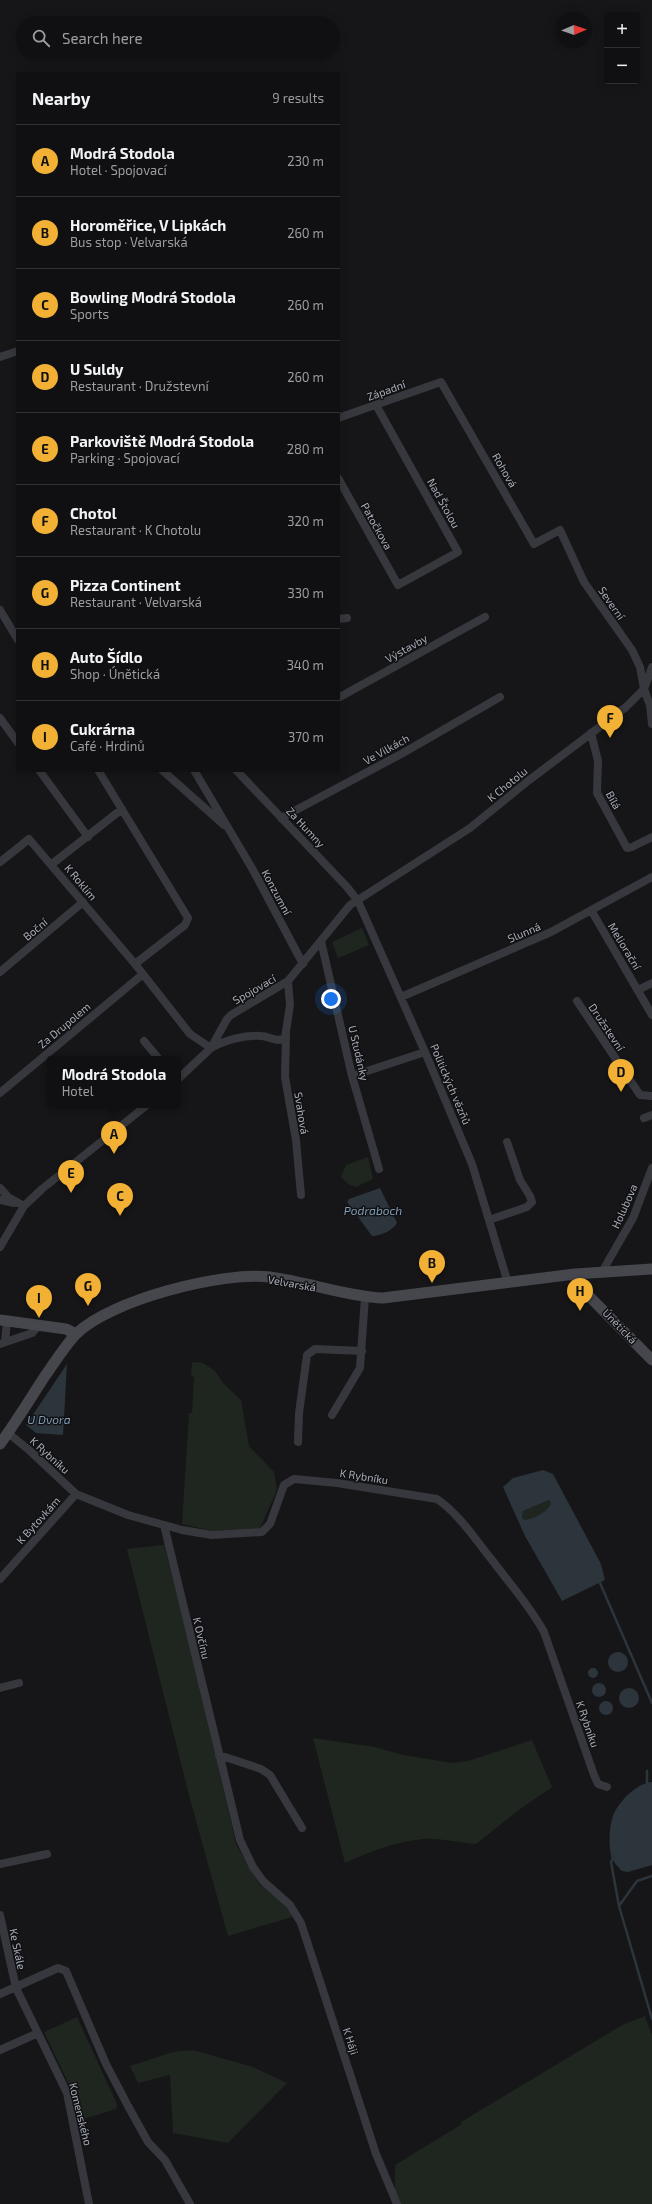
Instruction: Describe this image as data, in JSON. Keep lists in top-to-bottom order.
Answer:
{
  "streets": {
    "main road": ["Velvarská", "Únětická"],
    "street": [
      "Západní",
      "Rohová",
      "Nad Štolou",
      "Patočkova",
      "Severní",
      "Výstavby",
      "Ve Vilkách",
      "K Chotolu",
      "Bílá",
      "Za Humny",
      "K Roklím",
      "Konzumní",
      "Boční",
      "Slunná",
      "Meliorační",
      "Spojovací",
      "Za Drupolem",
      "Družstevní",
      "U Studánky",
      "Politických vězňů",
      "Svahová",
      "Holubova",
      "K Rybníku",
      "K Bytovkám",
      "K Ovčínu",
      "Ke Skále",
      "K Háji",
      "Komenského"
    ]
  },
  "crossings": [
    ["Západní", "Rohová"],
    ["Západní", "Nad Štolou"],
    ["Rohová", "Severní"],
    ["Nad Štolou", "Patočkova"],
    ["Severní", "K Chotolu"],
    ["Ve Vilkách", "Za Humny"],
    ["K Chotolu", "Bílá"],
    ["K Chotolu", "Za Humny"],
    ["K Chotolu", "Spojovací"],
    ["K Chotolu", "Politických vězňů"],
    ["Za Humny", "Spojovací"],
    ["Za Humny", "Politických vězňů"],
    ["K Roklím", "Boční"],
    ["K Roklím", "Spojovací"],
    ["K Roklím", "Za Drupolem"],
    ["Konzumní", "Spojovací"],
    ["Slunná", "Meliorační"],
    ["Slunná", "Politických vězňů"],
    ["Spojovací", "U Studánky"],
    ["Spojovací", "Politických vězňů"],
    ["Spojovací", "Svahová"],
    ["Politických vězňů", "Velvarská"],
    ["Holubova", "Velvarská"],
    ["Velvarská", "Únětická"],
    ["Velvarská", "K Rybníku"],
    ["K Rybníku", "K Bytovkám"],
    ["K Rybníku", "K Ovčínu"],
    ["K Ovčínu", "K Háji"],
    ["Ke Skále", "Komenského"]
  ],
  "water": ["Podraboch", "U Dvora"],
  "north": "right",
  "page": {
    "map_buttons": ["+", "−"],
    "search": "Search here",
    "heading": ["Nearby", "9 results"],
    "list": [
      {
        "mark": "A",
        "name": "Modrá Stodola",
        "note": "Hotel · Spojovací",
        "value": "230 m"
      },
      {
        "mark": "B",
        "name": "Horoměřice, V Lipkách",
        "note": "Bus stop · Velvarská",
        "value": "260 m"
      },
      {
        "mark": "C",
        "name": "Bowling Modrá Stodola",
        "note": "Sports",
        "value": "260 m"
      },
      {
        "mark": "D",
        "name": "U Suldy",
        "note": "Restaurant · Družstevní",
        "value": "260 m"
      },
      {
        "mark": "E",
        "name": "Parkoviště Modrá Stodola",
        "note": "Parking · Spojovací",
        "value": "280 m"
      },
      {
        "mark": "F",
        "name": "Chotol",
        "note": "Restaurant · K Chotolu",
        "value": "320 m"
      },
      {
        "mark": "G",
        "name": "Pizza Continent",
        "note": "Restaurant · Velvarská",
        "value": "330 m"
      },
      {
        "mark": "H",
        "name": "Auto Šídlo",
        "note": "Shop · Únětická",
        "value": "340 m"
      },
      {
        "mark": "I",
        "name": "Cukrárna",
        "note": "Café · Hrdinů",
        "value": "370 m"
      }
    ],
    "pins": [
      "F",
      "D",
      "A",
      "E",
      "C",
      "B",
      "G",
      "H",
      "I"
    ],
    "popup": ["Modrá Stodola", "Hotel"]
  }
}
